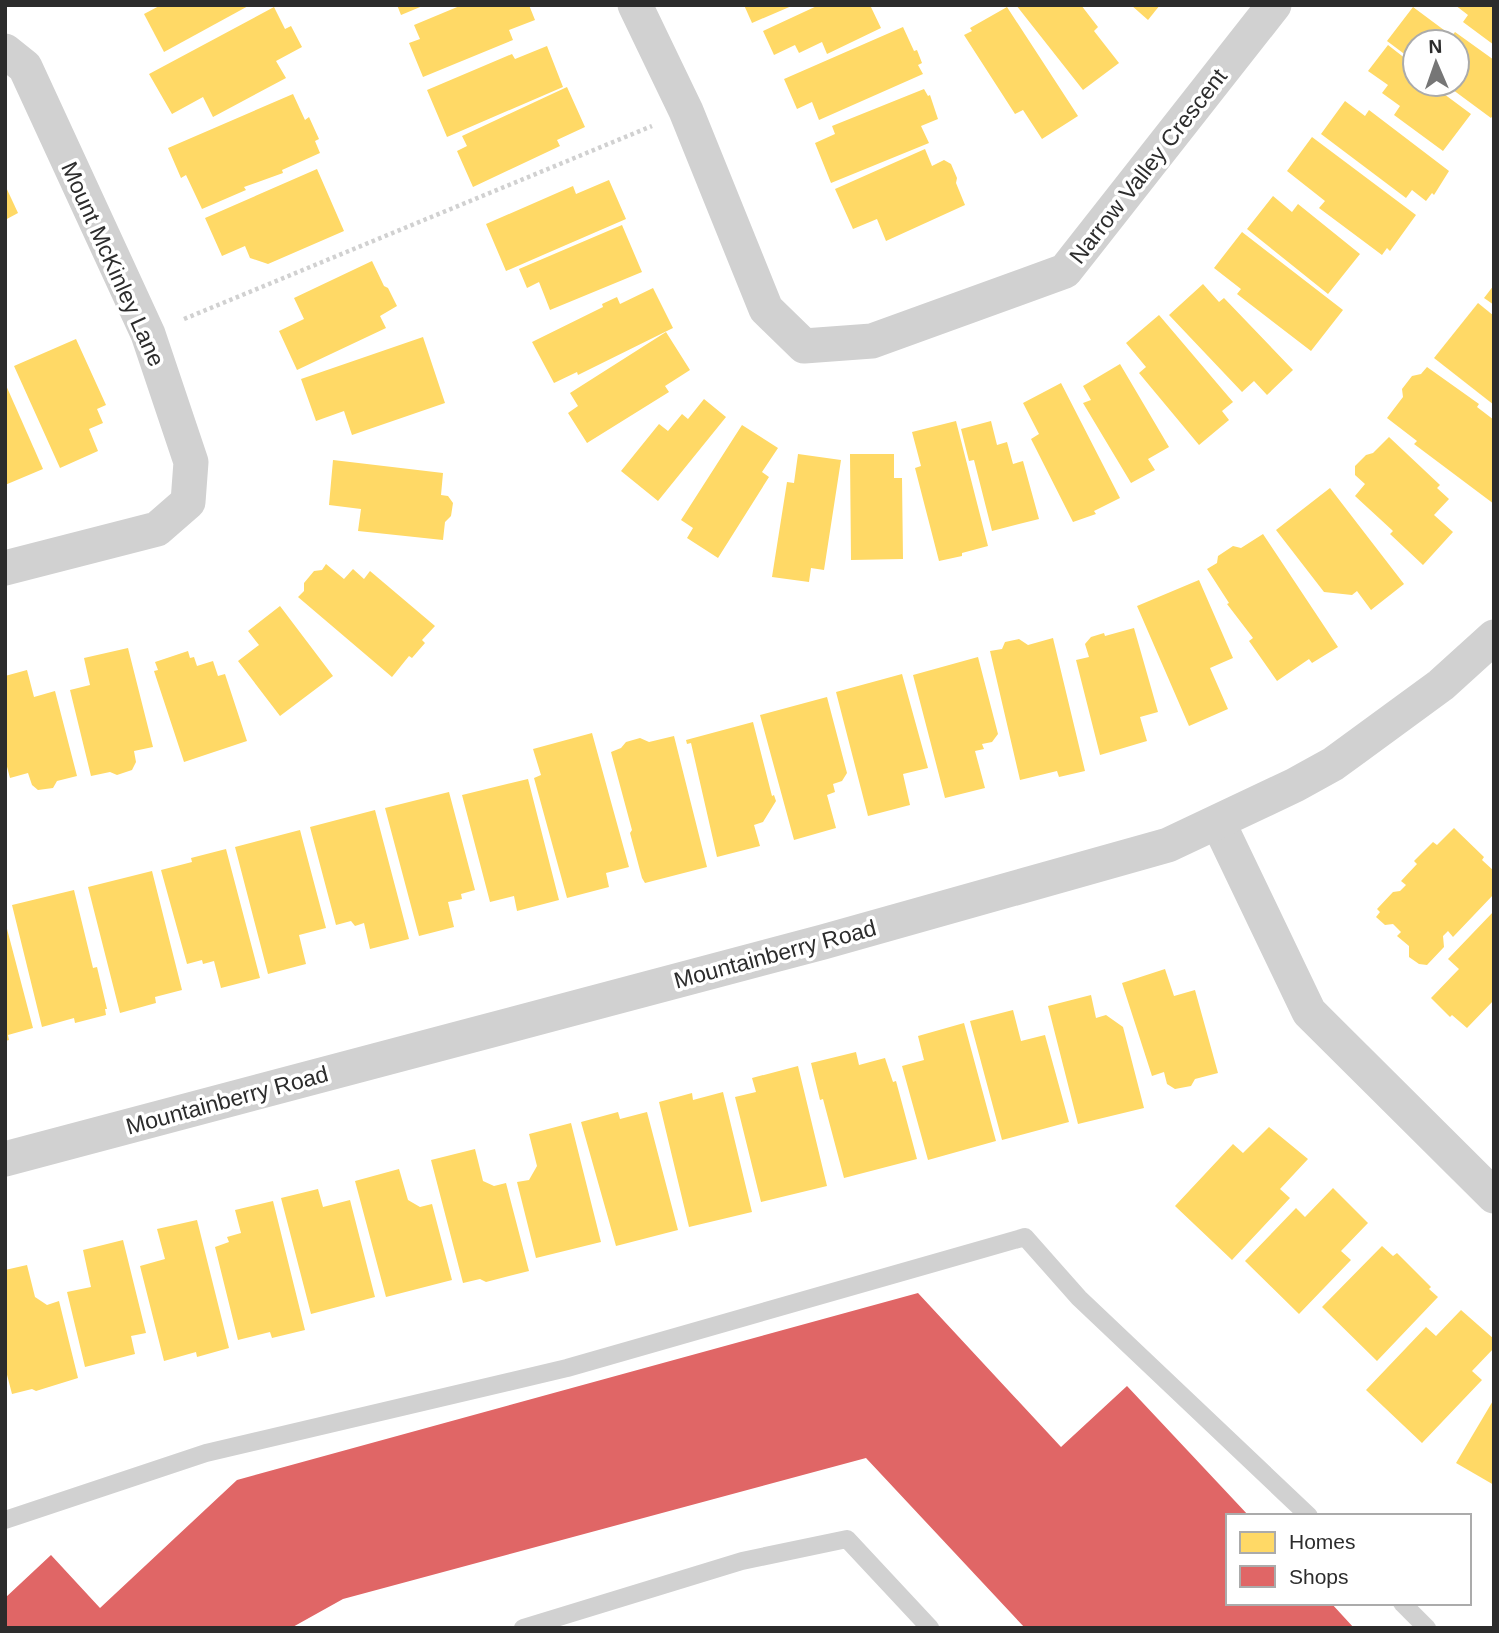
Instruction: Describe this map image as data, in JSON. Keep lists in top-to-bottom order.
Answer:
{
  "streets": {
    "street": ["Narrow Valley Crescent", "Mount McKinley Lane", "Mountainberry Road"]
  },
  "legend": ["Homes", "Shops"],
  "north": "top"
}
